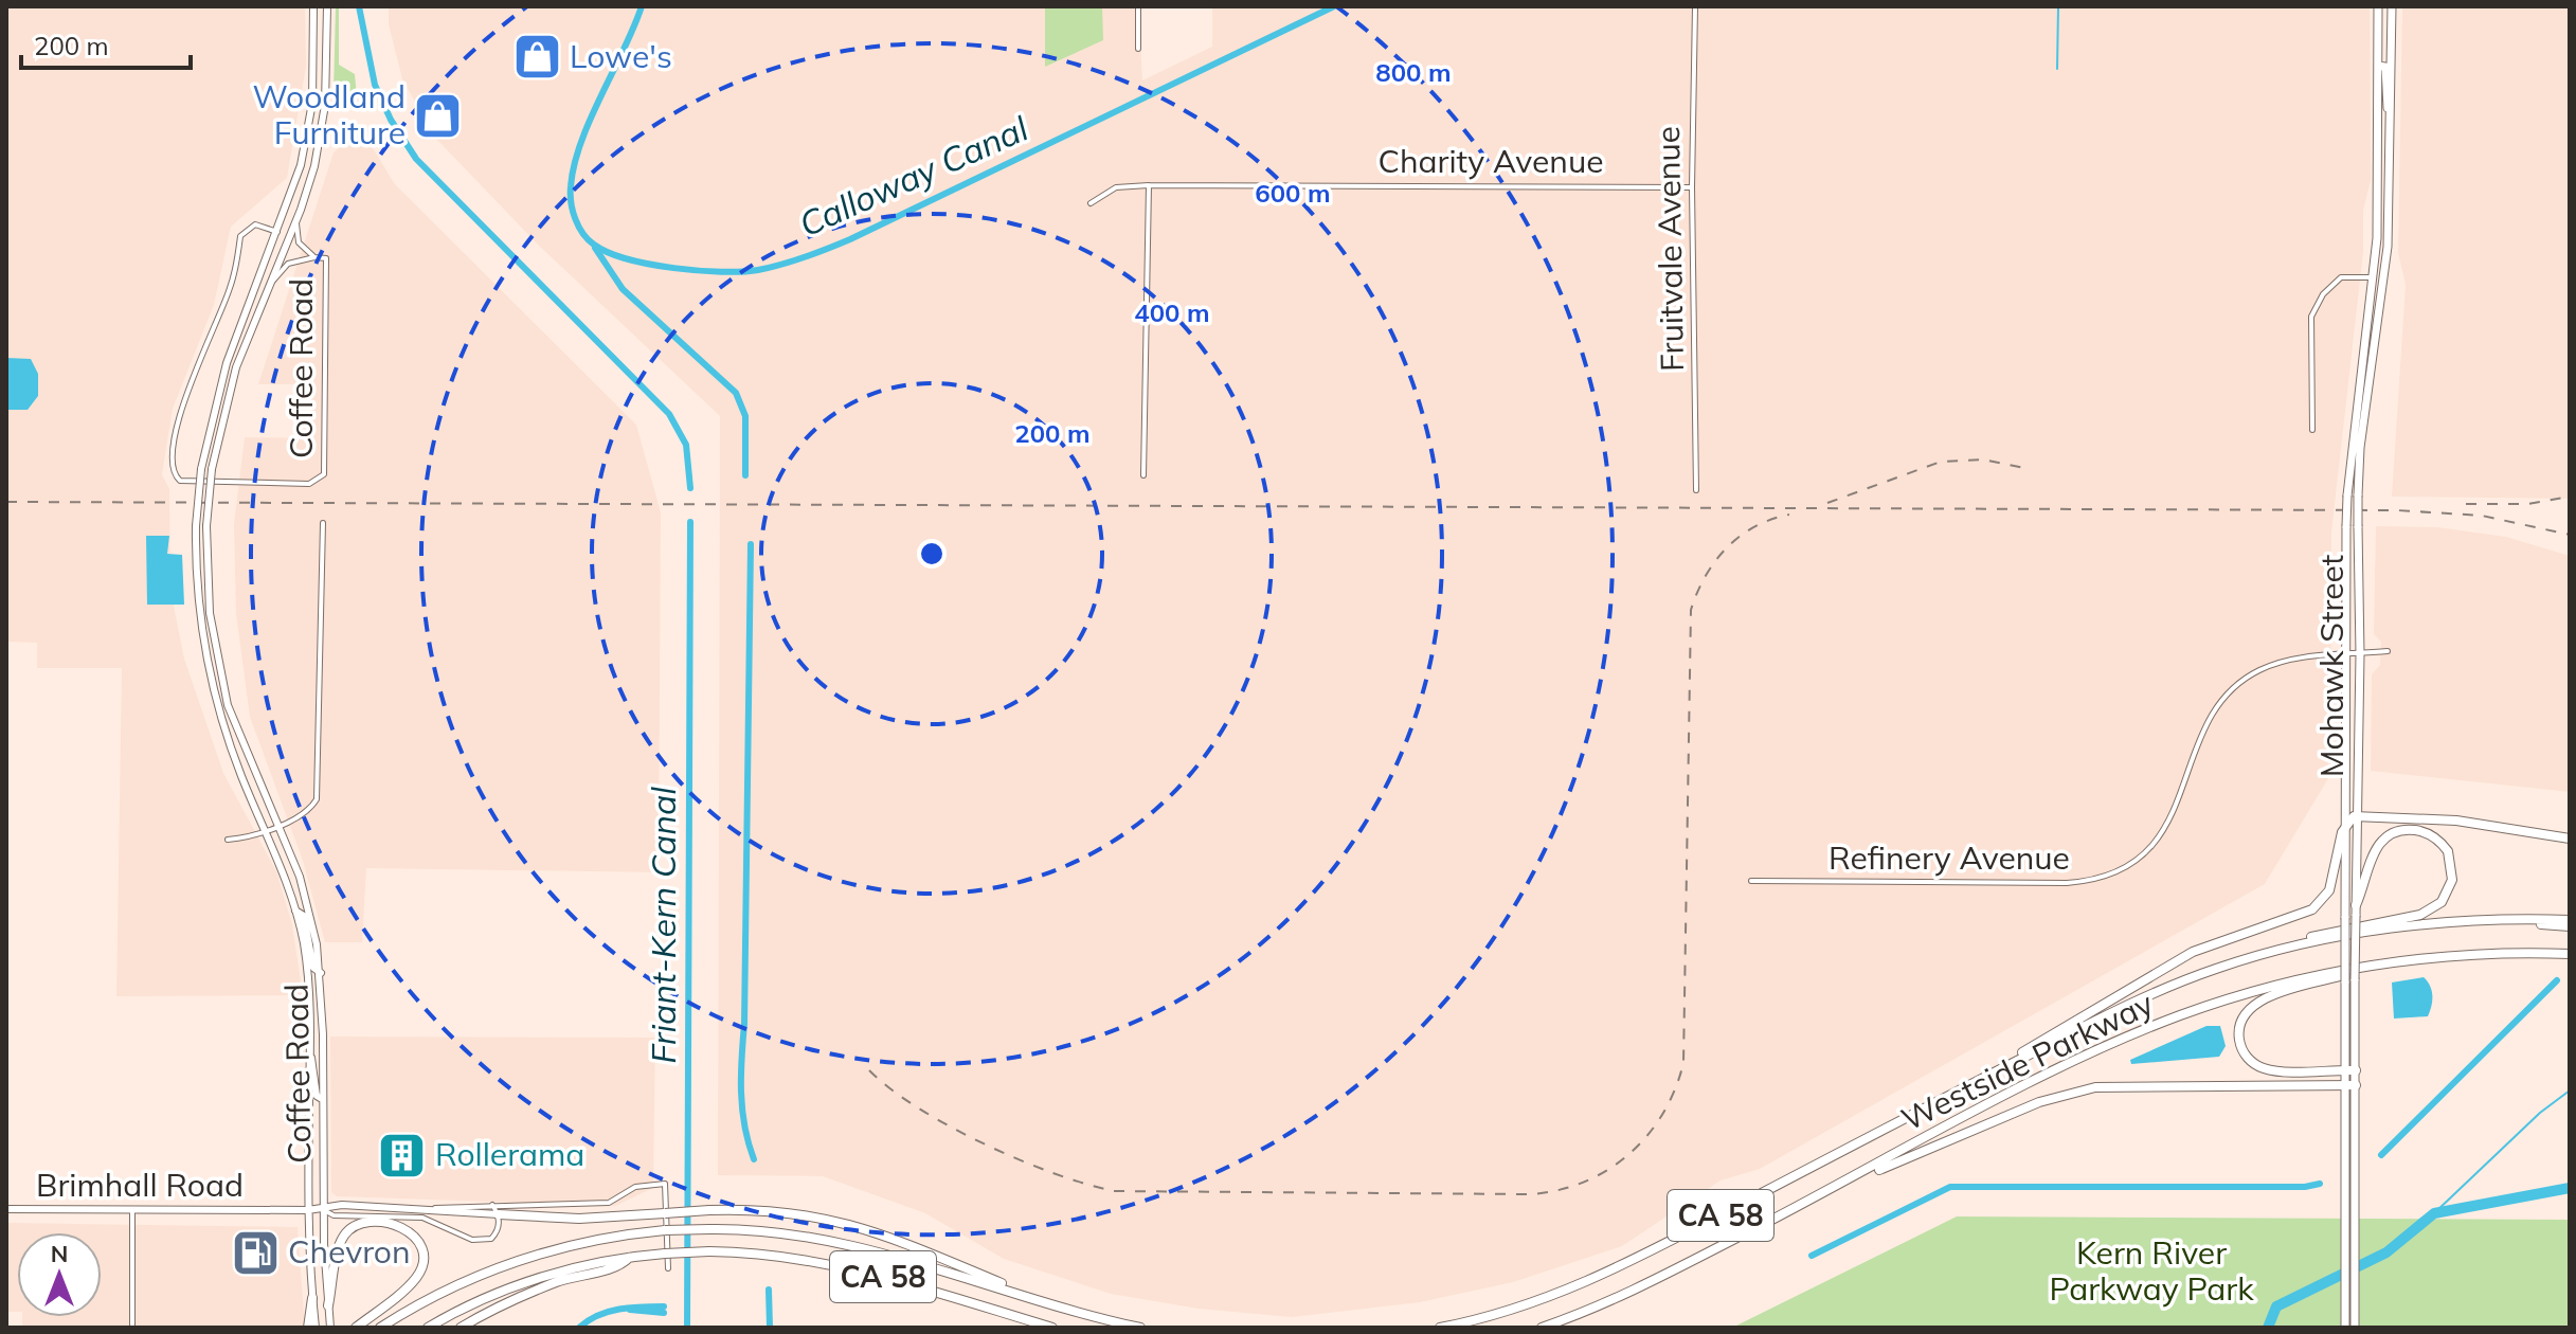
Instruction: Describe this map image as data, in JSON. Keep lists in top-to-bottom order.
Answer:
{
  "streets": {
    "highway": ["Westside Parkway", "CA 58"],
    "main road": ["Coffee Road", "Mohawk Street", "Brimhall Road"],
    "street": ["Charity Avenue", "Fruitvale Avenue", "Refinery Avenue"]
  },
  "crossings": [
    ["Charity Avenue", "Fruitvale Avenue"],
    ["Coffee Road", "Brimhall Road"],
    ["Mohawk Street", "Refinery Avenue"]
  ],
  "water": ["Calloway Canal", "Friant-Kern Canal"],
  "parks": ["Kern River Parkway Park"],
  "places": {
    "shop": ["Lowe's", "Woodland Furniture"],
    "building": ["Rollerama"],
    "fuel station": ["Chevron"]
  },
  "scale_bar": "200 m",
  "north": "top",
  "rings": [
    "800 m",
    "600 m",
    "400 m",
    "200 m"
  ]
}
